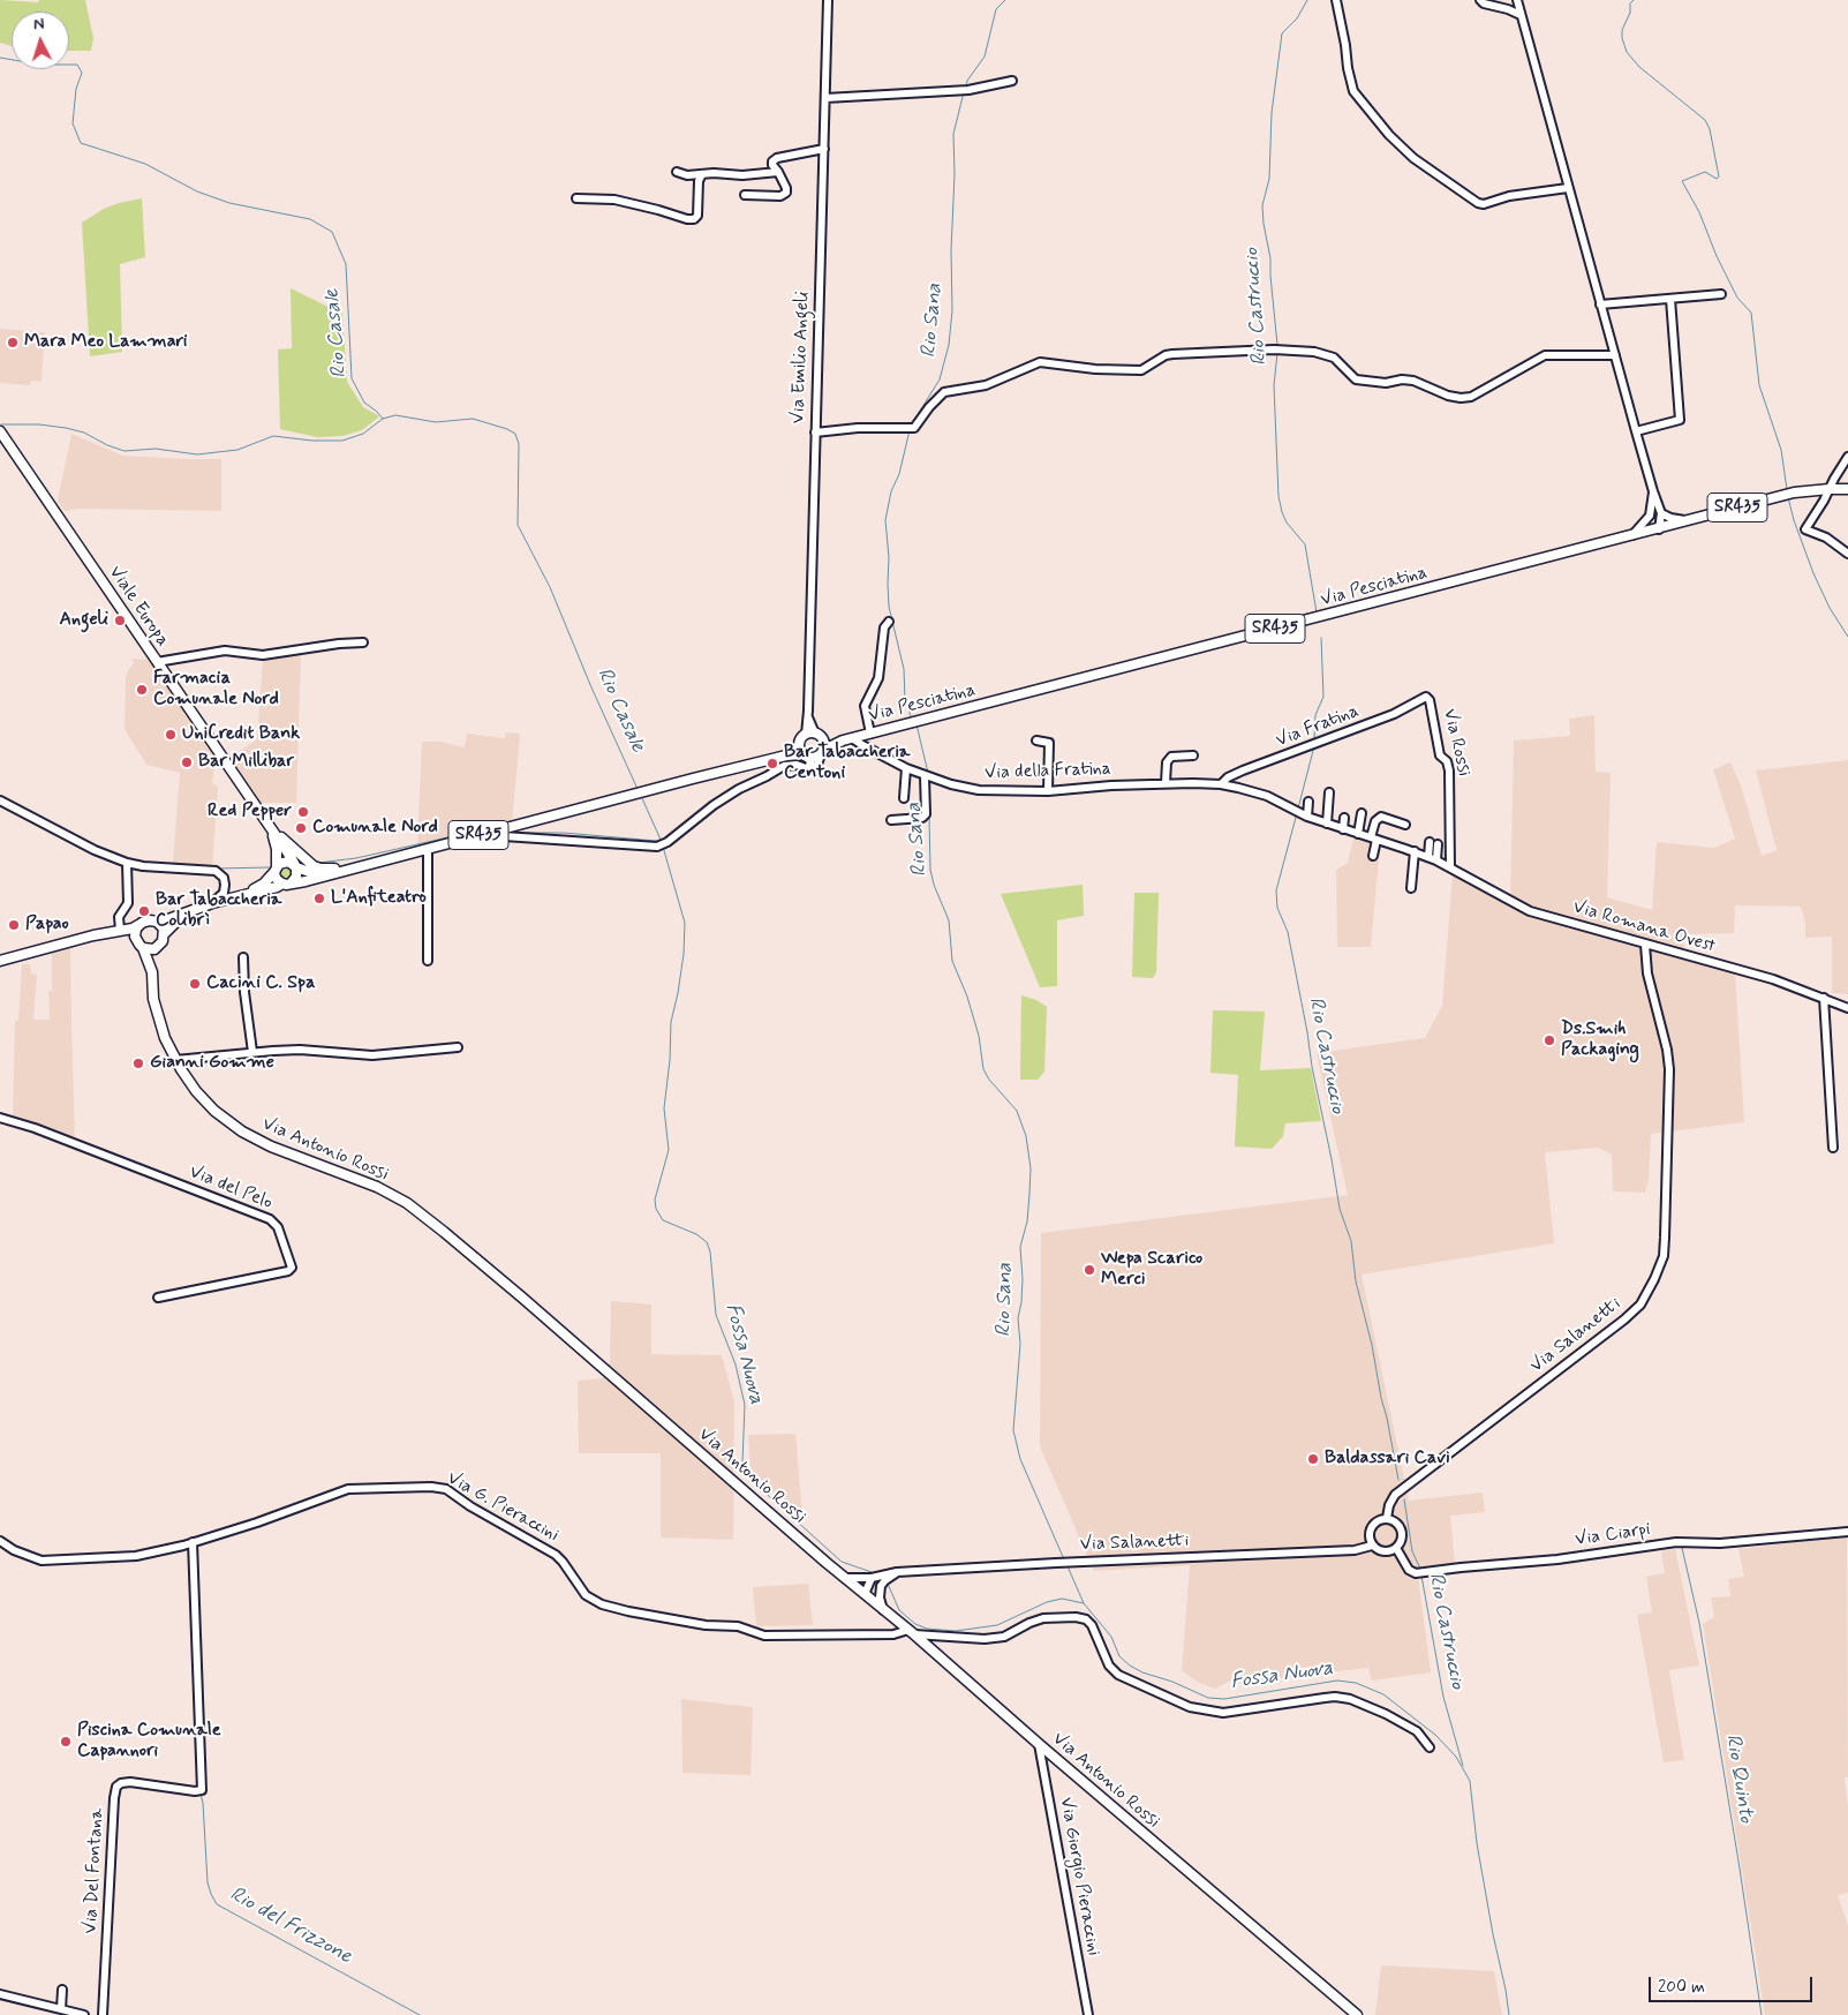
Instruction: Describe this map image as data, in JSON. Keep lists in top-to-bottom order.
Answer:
{
  "streets": {
    "main road": [
      "SR435",
      "Via Pesciatina",
      "Viale Europa",
      "Via Antonio Rossi"
    ],
    "street": [
      "Via Emilio Angeli",
      "Via Fratina",
      "Via Rossi",
      "Via della Fratina",
      "Via Romana Ovest",
      "Via del Pelo",
      "Via Salanetti",
      "Via G. Pieraccini",
      "Via Ciarpi",
      "Via Del Fontana",
      "Via Giorgio Pieraccini"
    ]
  },
  "crossings": [
    ["Via Emilio Angeli", "Via Pesciatina"],
    ["Via Pesciatina", "Viale Europa"],
    ["Via Pesciatina", "Via della Fratina"],
    ["Via Pesciatina", "Via Antonio Rossi"],
    ["Via Fratina", "Via Rossi"],
    ["Via Fratina", "Via della Fratina"],
    ["Via Fratina", "Via Romana Ovest"],
    ["Via Rossi", "Via Romana Ovest"],
    ["Via della Fratina", "Via Romana Ovest"],
    ["Via Romana Ovest", "Via Salanetti"],
    ["Via Antonio Rossi", "Via Salanetti"],
    ["Via Antonio Rossi", "Via G. Pieraccini"],
    ["Via Antonio Rossi", "Via Giorgio Pieraccini"],
    ["Via Salanetti", "Via Ciarpi"],
    ["Via G. Pieraccini", "Via Del Fontana"]
  ],
  "water": [
    "Rio Castruccio",
    "Rio Sana",
    "Rio Casale",
    "Fossa Nuova",
    "Rio Quinto",
    "Rio del Frizzone"
  ],
  "places": [
    "Mara Meo Lammari",
    "Angeli",
    "Farmacia Comunale Nord",
    "UniCredit Bank",
    "Bar Millibar",
    "Bar Tabaccheria Centoni",
    "Red Pepper",
    "Comunale Nord",
    "L'Anfiteatro",
    "Bar Tabaccheria Colibrì",
    "Papao",
    "Cacini C. Spa",
    "Ds.Smih Packaging",
    "Gianni Gomme",
    "Wepa Scarico Merci",
    "Baldassari Cavi",
    "Piscina Comunale Capannori"
  ],
  "scale_bar": "200 m",
  "north": "top"
}
